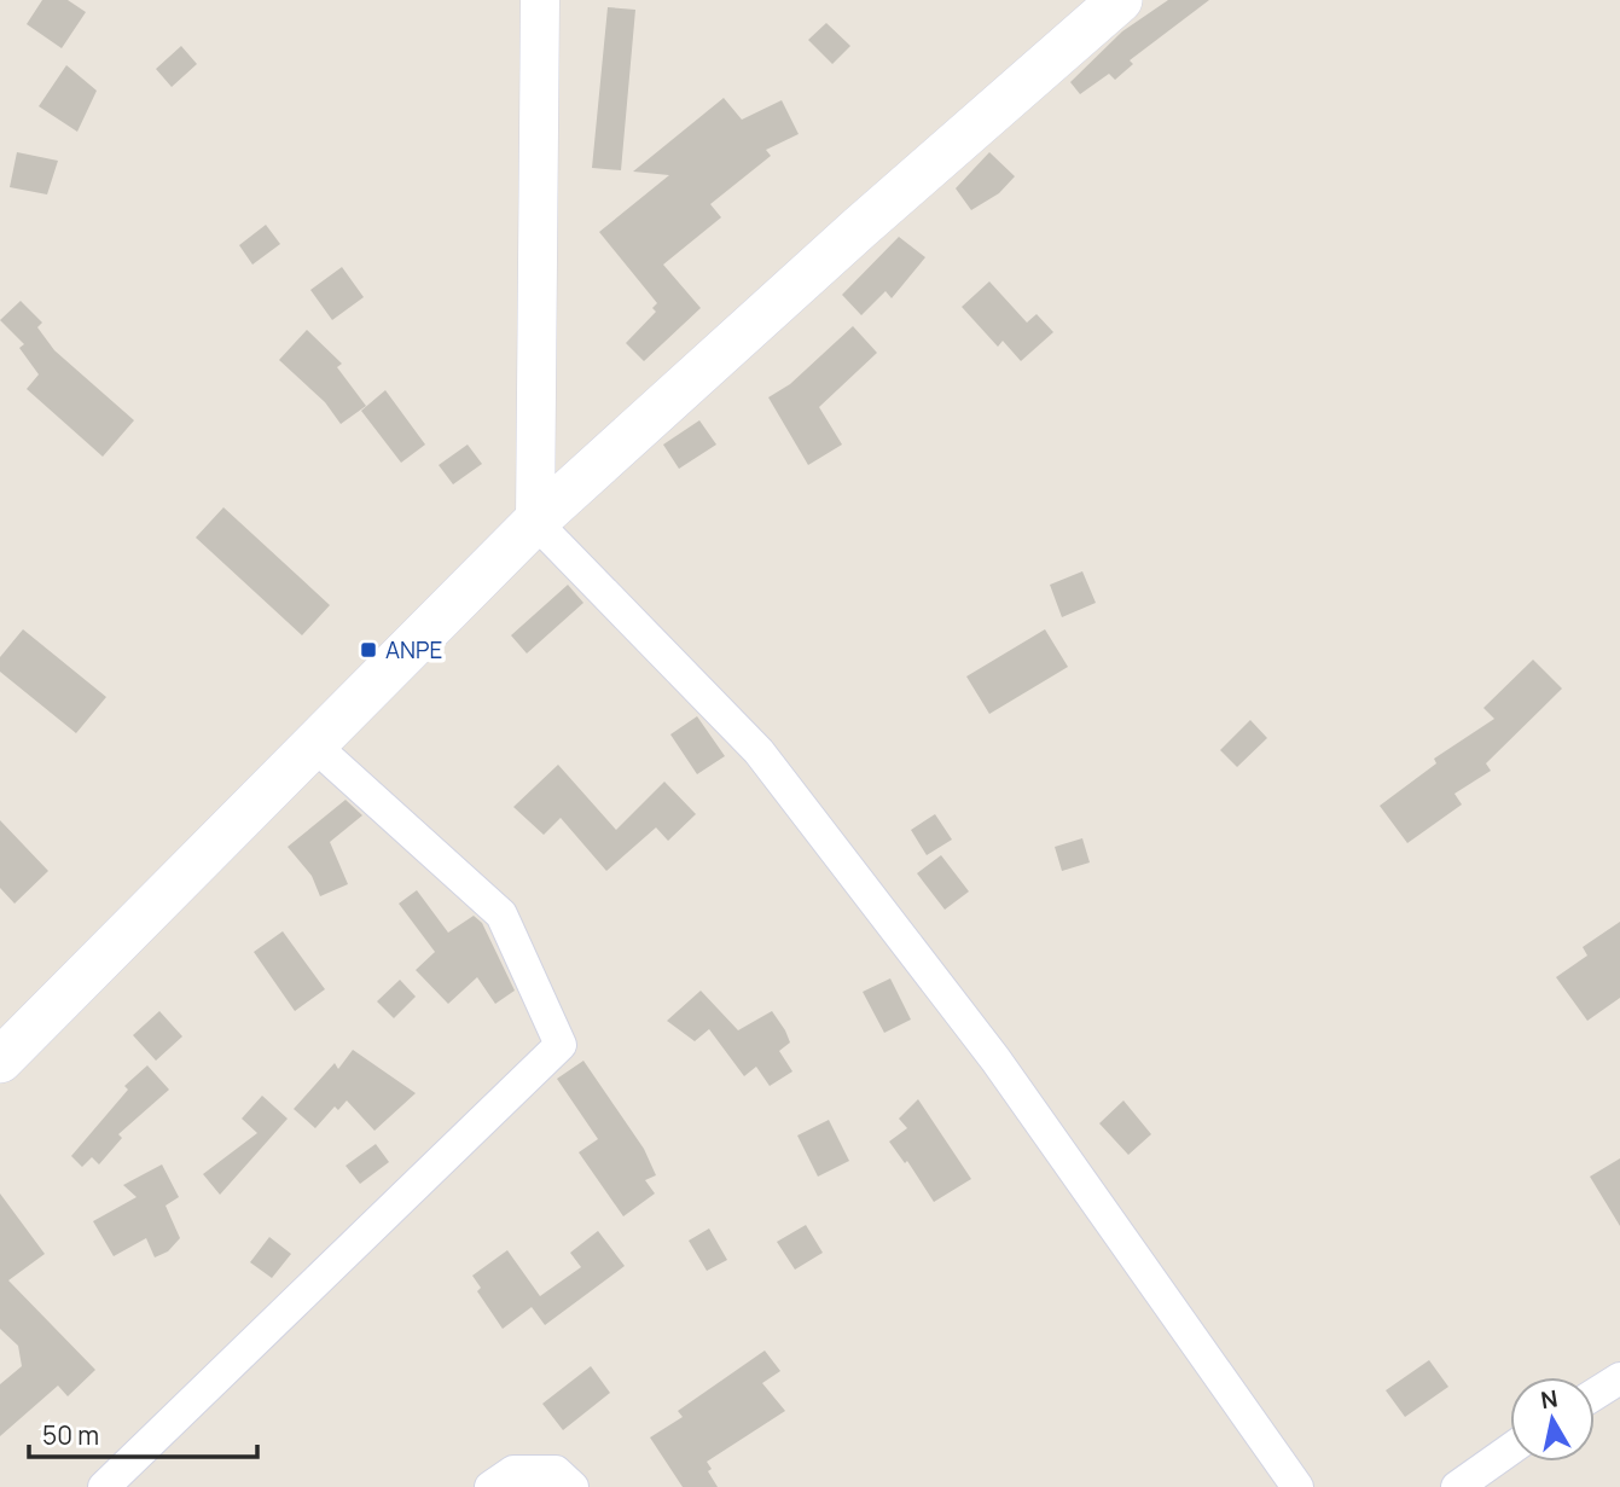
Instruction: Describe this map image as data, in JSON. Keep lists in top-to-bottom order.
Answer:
{
  "places": {
    "transit": ["ANPE"]
  },
  "scale_bar": "50 m",
  "north": "top"
}
